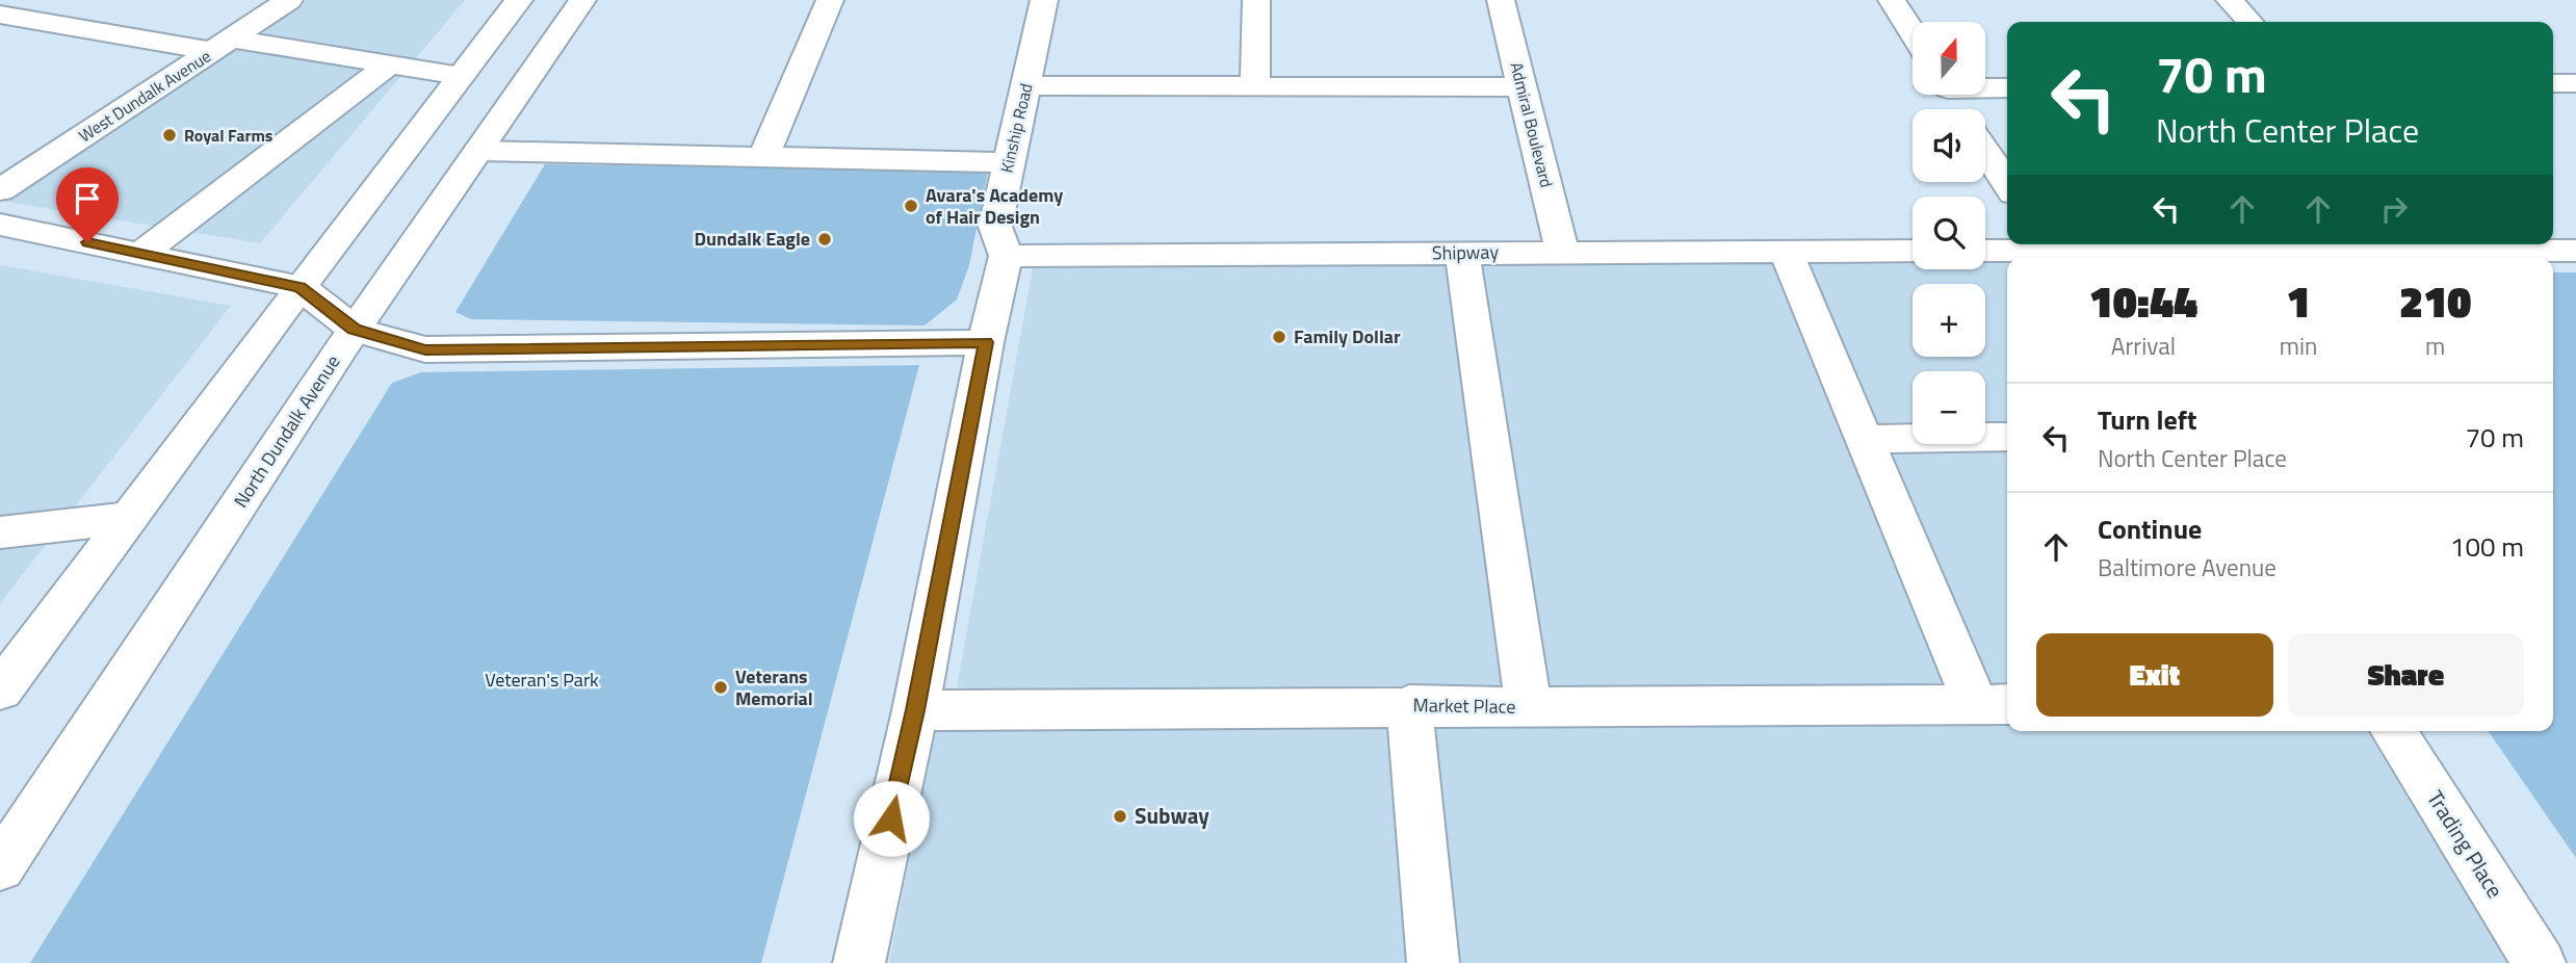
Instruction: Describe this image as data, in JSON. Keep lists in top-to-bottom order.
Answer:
{
  "streets": {
    "street": [
      "West Dundalk Avenue",
      "Admiral Boulevard",
      "Kinship Road",
      "Shipway",
      "North Dundalk Avenue",
      "Market Place",
      "Trading Place"
    ]
  },
  "crossings": [
    ["Admiral Boulevard", "Shipway"],
    ["Kinship Road", "Shipway"]
  ],
  "parks": ["Veteran's Park"],
  "places": [
    "Royal Farms",
    "Avara's Academy of Hair Design",
    "Dundalk Eagle",
    "Family Dollar",
    "Veterans Memorial",
    "Subway"
  ],
  "north": "top",
  "page": {
    "map_buttons": ["+", "−"],
    "turn": ["70 m", "North Center Place"],
    "eta": [
      "10:44",
      "Arrival",
      "1",
      "min",
      "210",
      "m"
    ],
    "list": [
      {
        "name": "Turn left",
        "note": "North Center Place",
        "value": "70 m"
      },
      {
        "name": "Continue",
        "note": "Baltimore Avenue",
        "value": "100 m"
      }
    ],
    "buttons": ["Exit", "Share"]
  }
}
